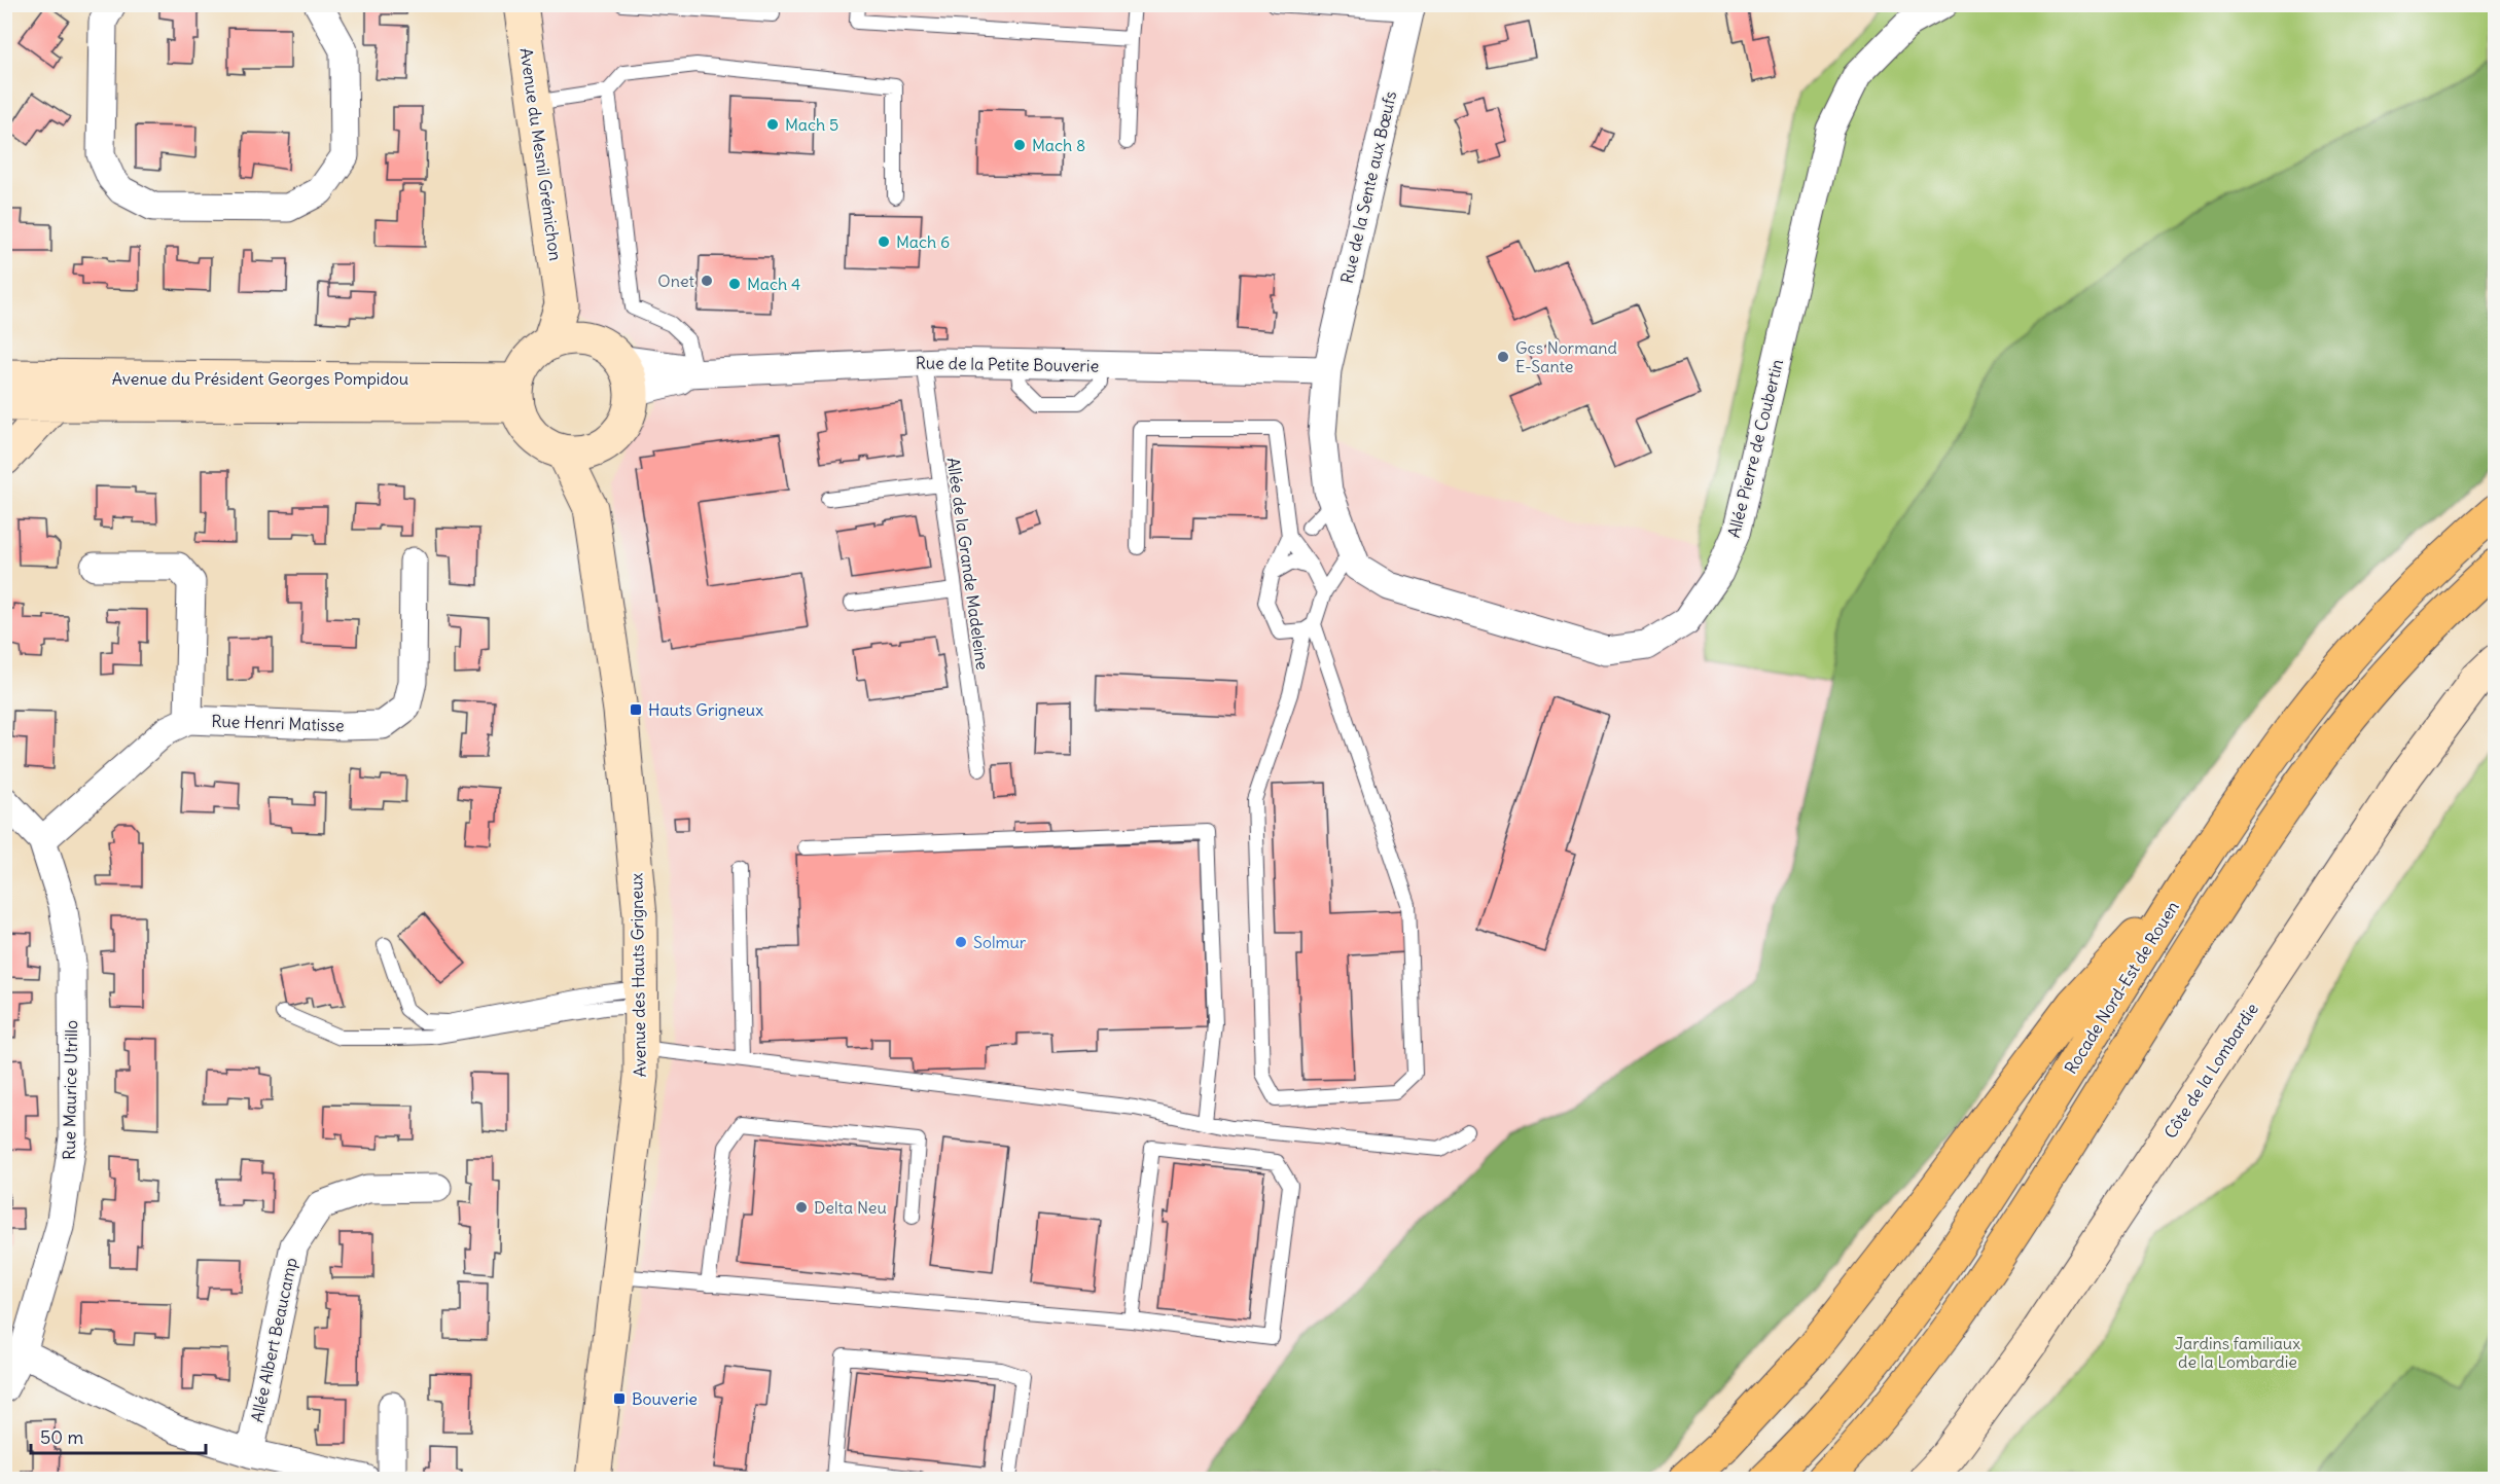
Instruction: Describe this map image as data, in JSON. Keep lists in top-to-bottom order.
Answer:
{
  "streets": {
    "highway": ["Rocade Nord-Est de Rouen"],
    "street": [
      "Avenue du Mesnil Grémichon",
      "Rue de la Sente aux Bœufs",
      "Rue de la Petite Bouverie",
      "Avenue du Président Georges Pompidou",
      "Allée Pierre de Coubertin",
      "Rue Henri Matisse",
      "Avenue des Hauts Grigneux",
      "Côte de la Lombardie",
      "Rue Maurice Utrillo",
      "Allée Albert Beaucamp"
    ],
    "lane": ["Allée de la Grande Madeleine"]
  },
  "crossings": [
    ["Avenue du Mesnil Grémichon", "Rue de la Petite Bouverie"],
    ["Avenue du Mesnil Grémichon", "Avenue du Président Georges Pompidou"],
    ["Avenue du Mesnil Grémichon", "Avenue des Hauts Grigneux"],
    ["Rue de la Sente aux Bœufs", "Rue de la Petite Bouverie"],
    ["Rue de la Sente aux Bœufs", "Allée Pierre de Coubertin"],
    ["Rue de la Petite Bouverie", "Avenue du Président Georges Pompidou"],
    ["Rue de la Petite Bouverie", "Allée de la Grande Madeleine"],
    ["Rue de la Petite Bouverie", "Avenue des Hauts Grigneux"],
    ["Avenue du Président Georges Pompidou", "Avenue des Hauts Grigneux"],
    ["Rue Henri Matisse", "Rue Maurice Utrillo"]
  ],
  "parks": ["Jardins familiaux de la Lombardie"],
  "places": {
    "other": [
      "Mach 5",
      "Mach 8",
      "Mach 6",
      "Onet",
      "Mach 4",
      "Gcs Normand E-Sante",
      "Solmur",
      "Delta Neu"
    ],
    "transit": ["Hauts Grigneux", "Bouverie"]
  },
  "scale_bar": "50 m"
}
